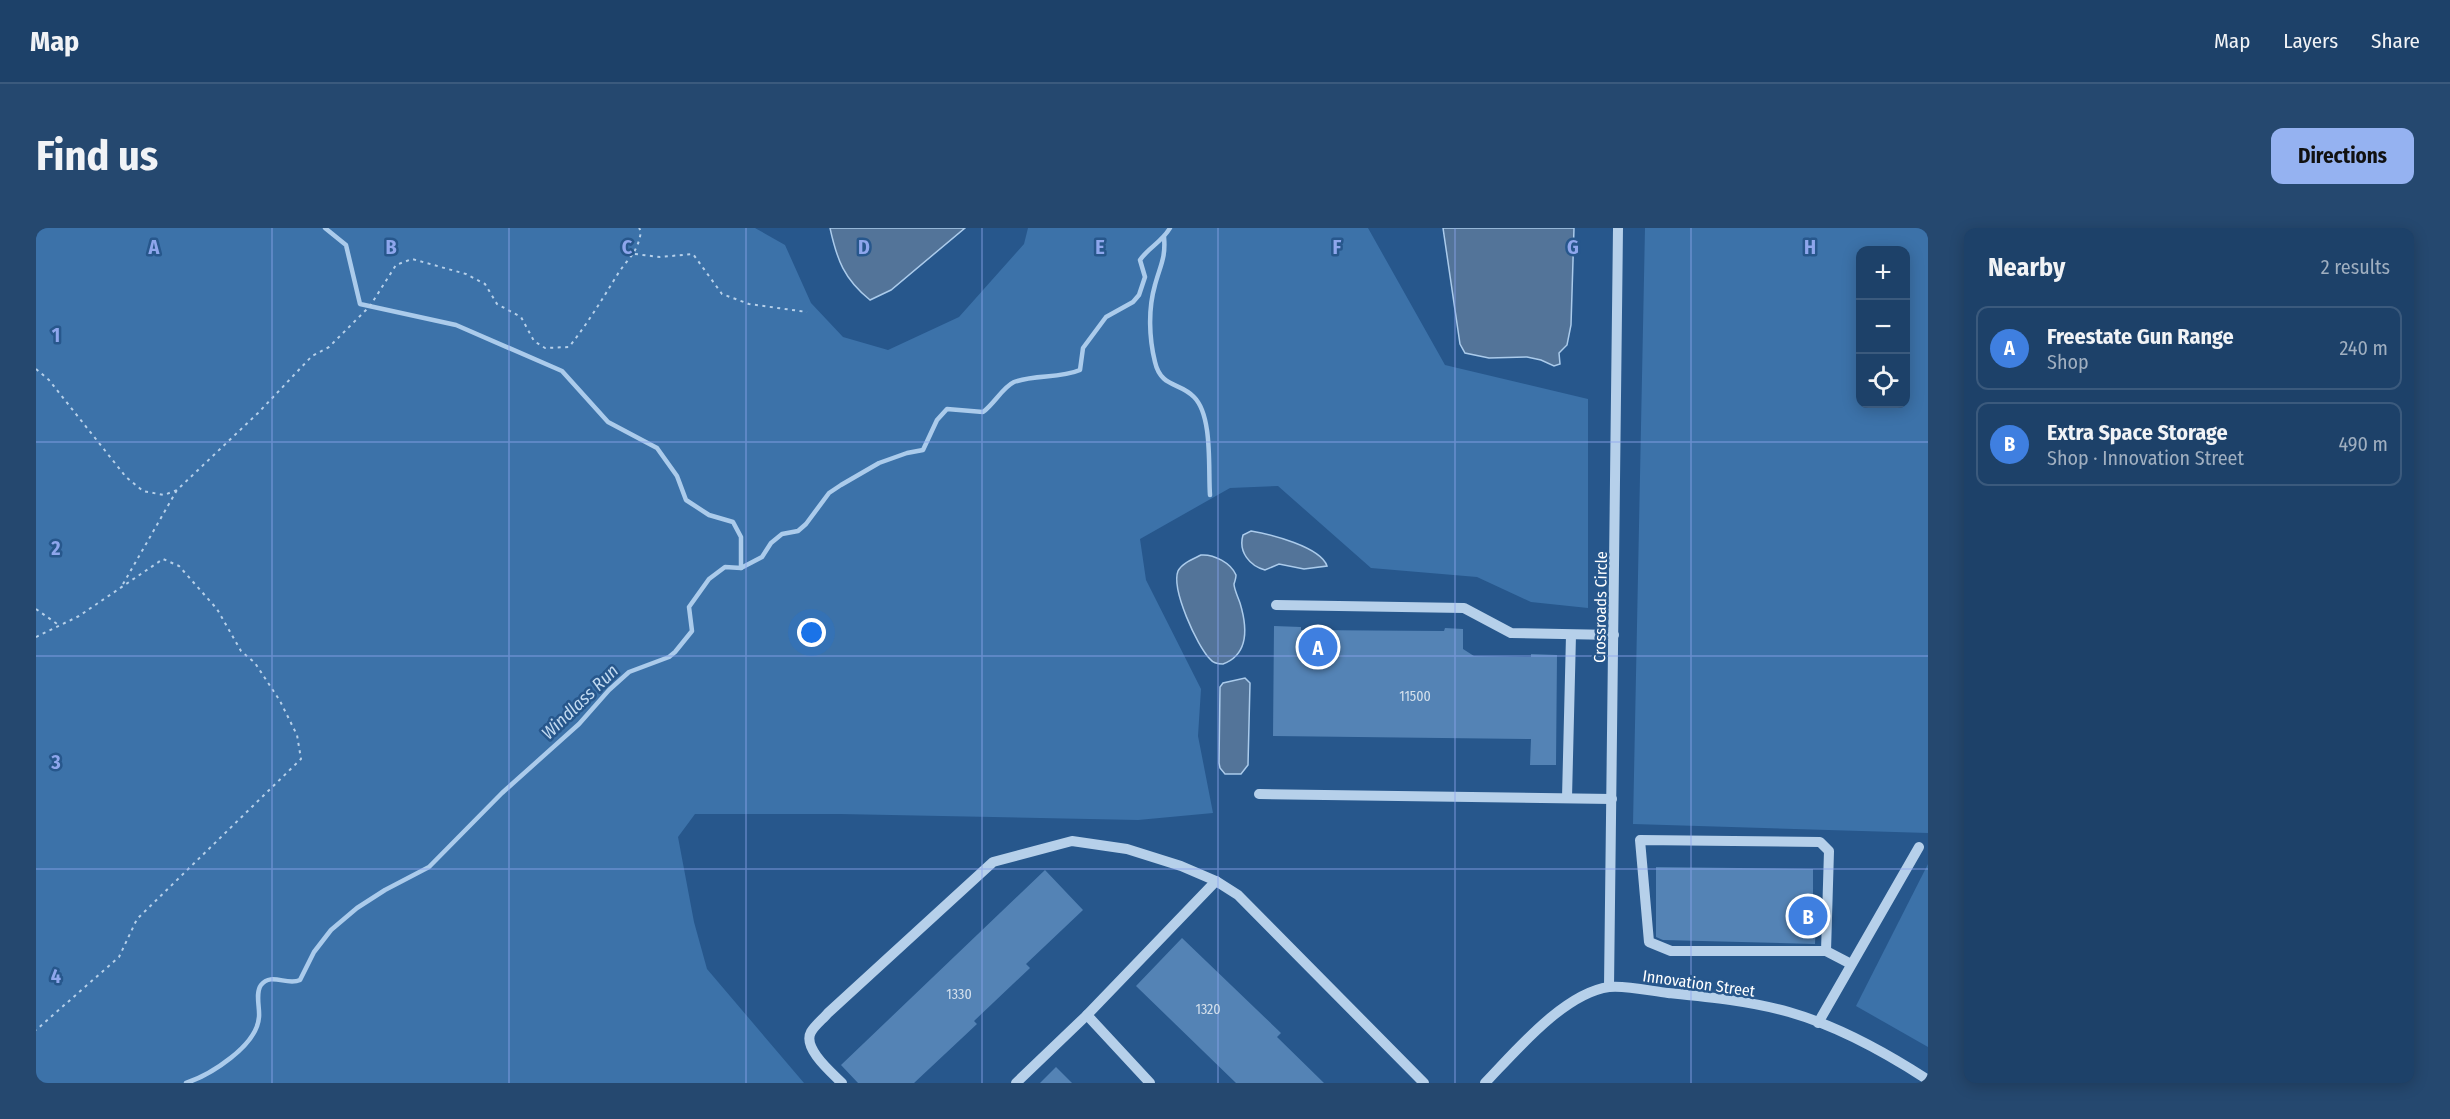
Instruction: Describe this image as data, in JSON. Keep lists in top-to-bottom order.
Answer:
{
  "streets": {
    "street": ["Crossroads Circle", "Innovation Street"]
  },
  "crossings": [
    ["Crossroads Circle", "Innovation Street"]
  ],
  "water": ["Windlass Run"],
  "house_numbers": ["11500", "1330", "1320"],
  "page": {
    "header": "Map",
    "nav": ["Map", "Layers", "Share"],
    "buttons": "Directions",
    "title": "Find us",
    "heading": ["Nearby", "2 results"],
    "map_buttons": ["+", "−"],
    "list": [
      {
        "mark": "A",
        "name": "Freestate Gun Range",
        "note": "Shop",
        "value": "240 m"
      },
      {
        "mark": "B",
        "name": "Extra Space Storage",
        "note": "Shop · Innovation Street",
        "value": "490 m"
      }
    ],
    "pins": ["A", "B"]
  },
  "grid": {
    "columns": [
      "A",
      "B",
      "C",
      "D",
      "E",
      "F",
      "G",
      "H"
    ],
    "rows": [
      "1",
      "2",
      "3",
      "4"
    ]
  }
}
